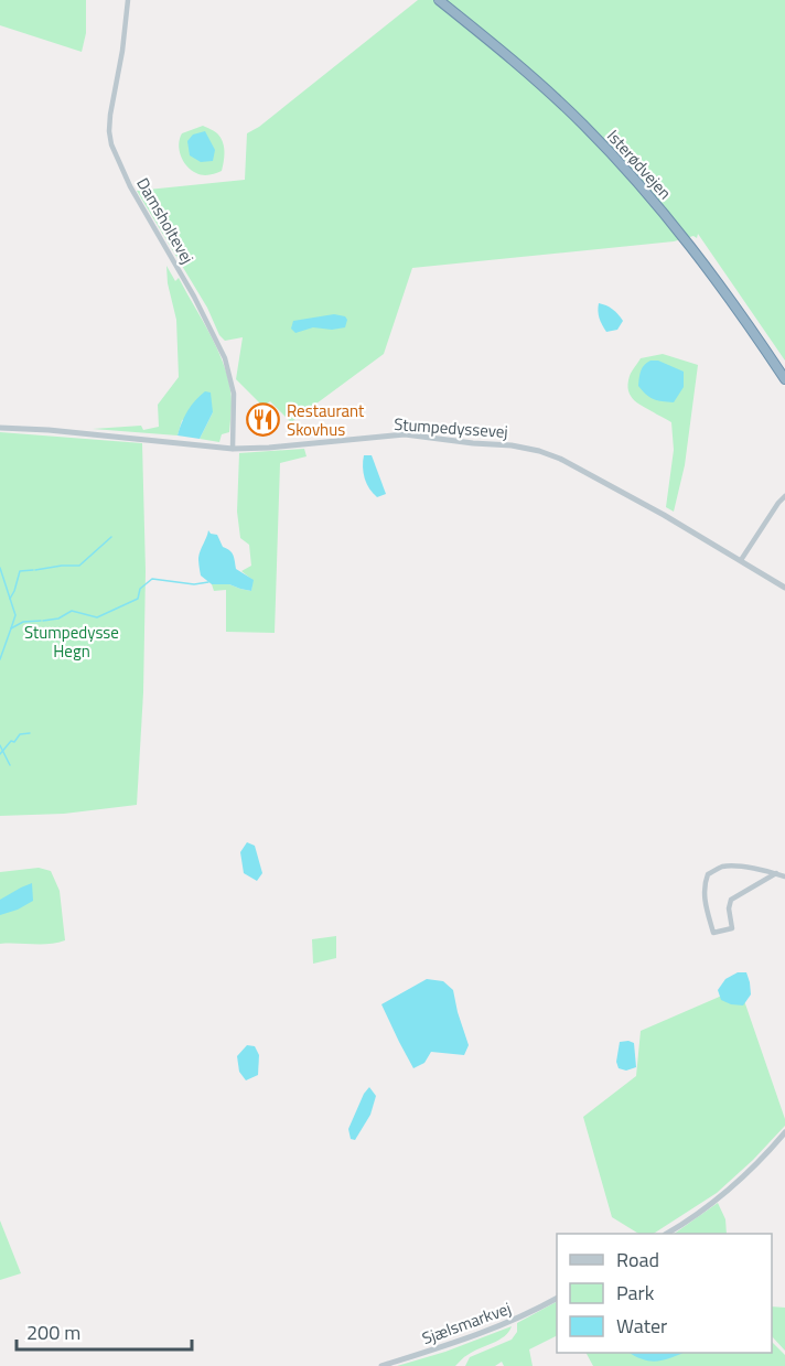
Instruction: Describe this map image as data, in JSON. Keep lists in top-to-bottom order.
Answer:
{
  "streets": {
    "highway": ["Isterødvejen"],
    "street": ["Damsholtevej", "Stumpedyssevej", "Sjælsmarkvej"]
  },
  "crossings": [
    ["Damsholtevej", "Stumpedyssevej"]
  ],
  "parks": ["Stumpedysse Hegn"],
  "places": {
    "restaurant": ["Restaurant Skovhus"]
  },
  "legend": ["Road", "Park", "Water"],
  "scale_bar": "200 m"
}
